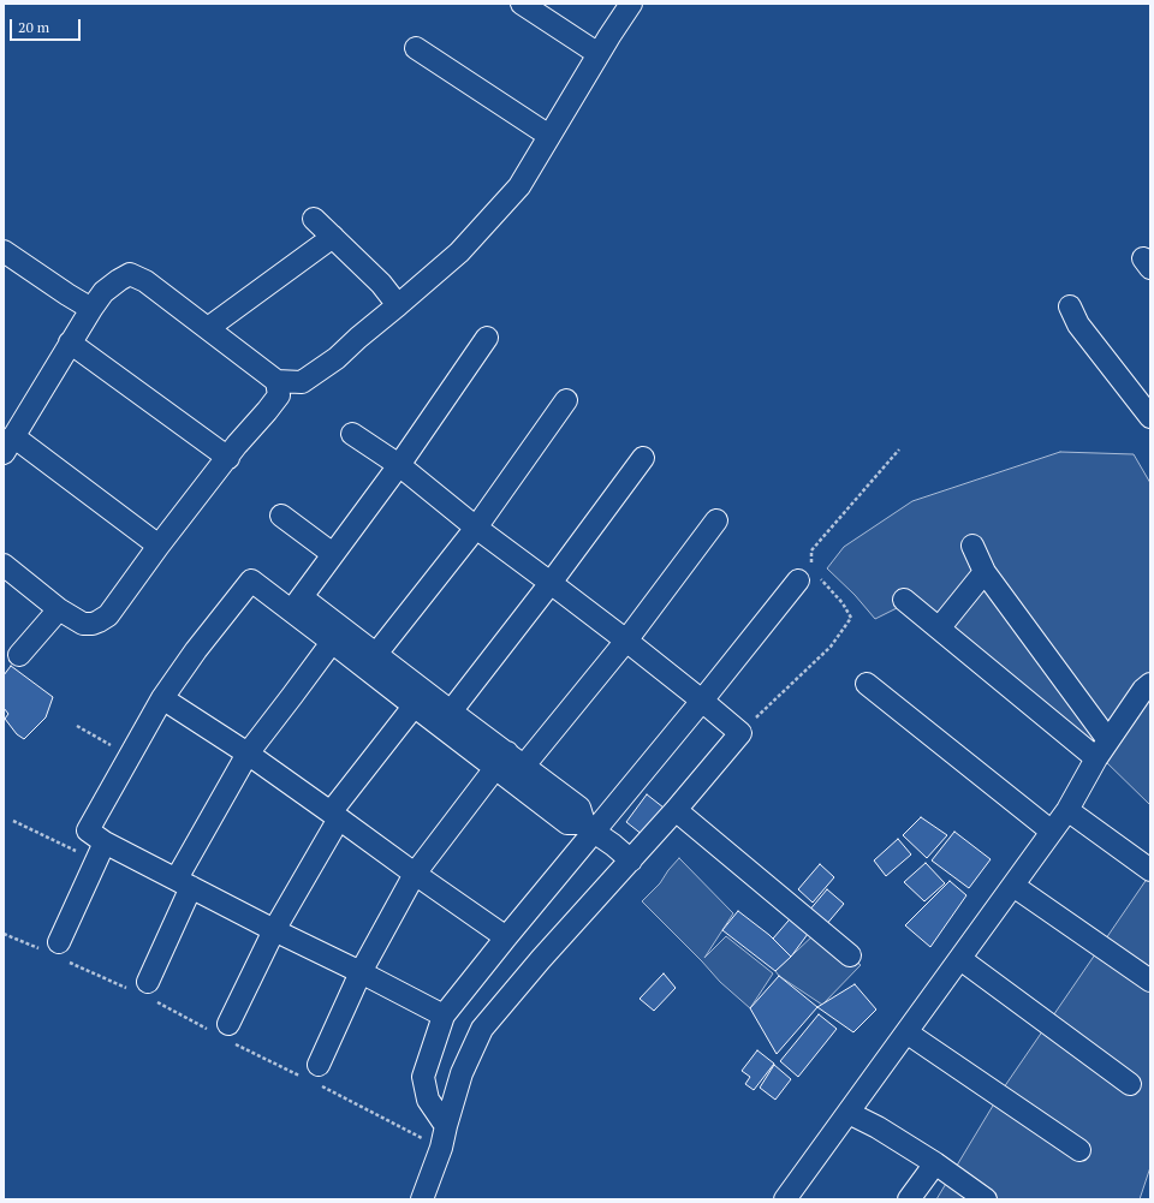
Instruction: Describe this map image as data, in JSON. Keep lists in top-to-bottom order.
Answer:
{
  "scale_bar": "20 m"
}
